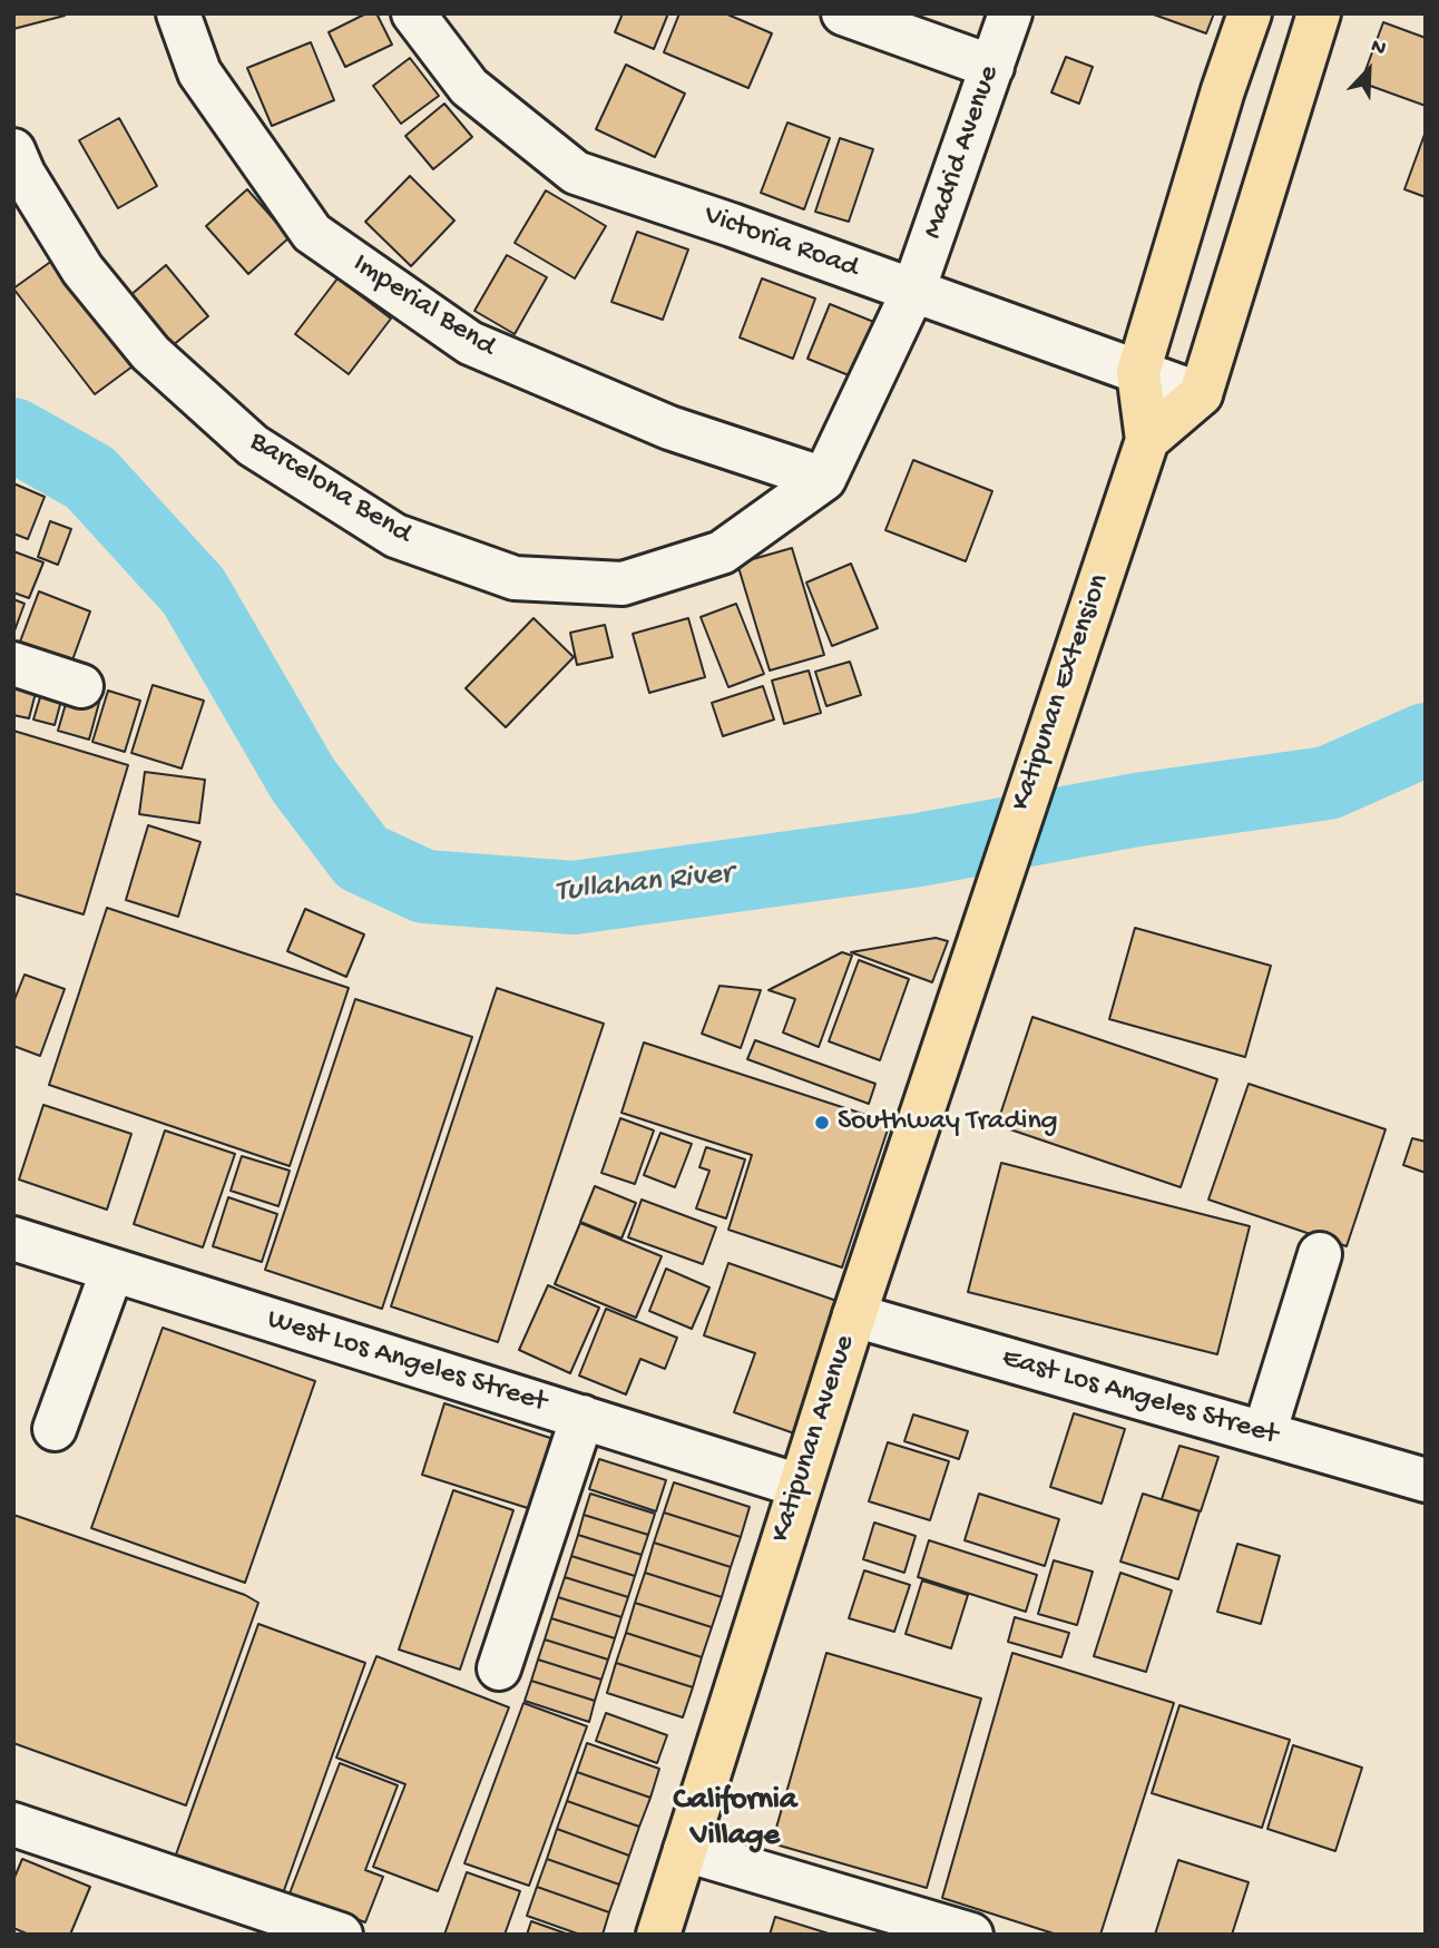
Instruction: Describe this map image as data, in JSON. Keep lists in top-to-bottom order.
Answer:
{
  "streets": {
    "main road": ["Katipunan Extension", "Katipunan Avenue"],
    "street": [
      "Madrid Avenue",
      "Victoria Road",
      "Imperial Bend",
      "Barcelona Bend",
      "West Los Angeles Street",
      "East Los Angeles Street"
    ]
  },
  "crossings": [
    ["Madrid Avenue", "Victoria Road"],
    ["Madrid Avenue", "Barcelona Bend"],
    ["Victoria Road", "Barcelona Bend"],
    ["Victoria Road", "Katipunan Extension"],
    ["Imperial Bend", "Barcelona Bend"],
    ["Katipunan Extension", "Katipunan Avenue"],
    ["West Los Angeles Street", "Katipunan Avenue"],
    ["East Los Angeles Street", "Katipunan Avenue"]
  ],
  "districts": ["California Village"],
  "water": ["Tullahan River"],
  "places": ["Southway Trading"],
  "north": "top right"
}
